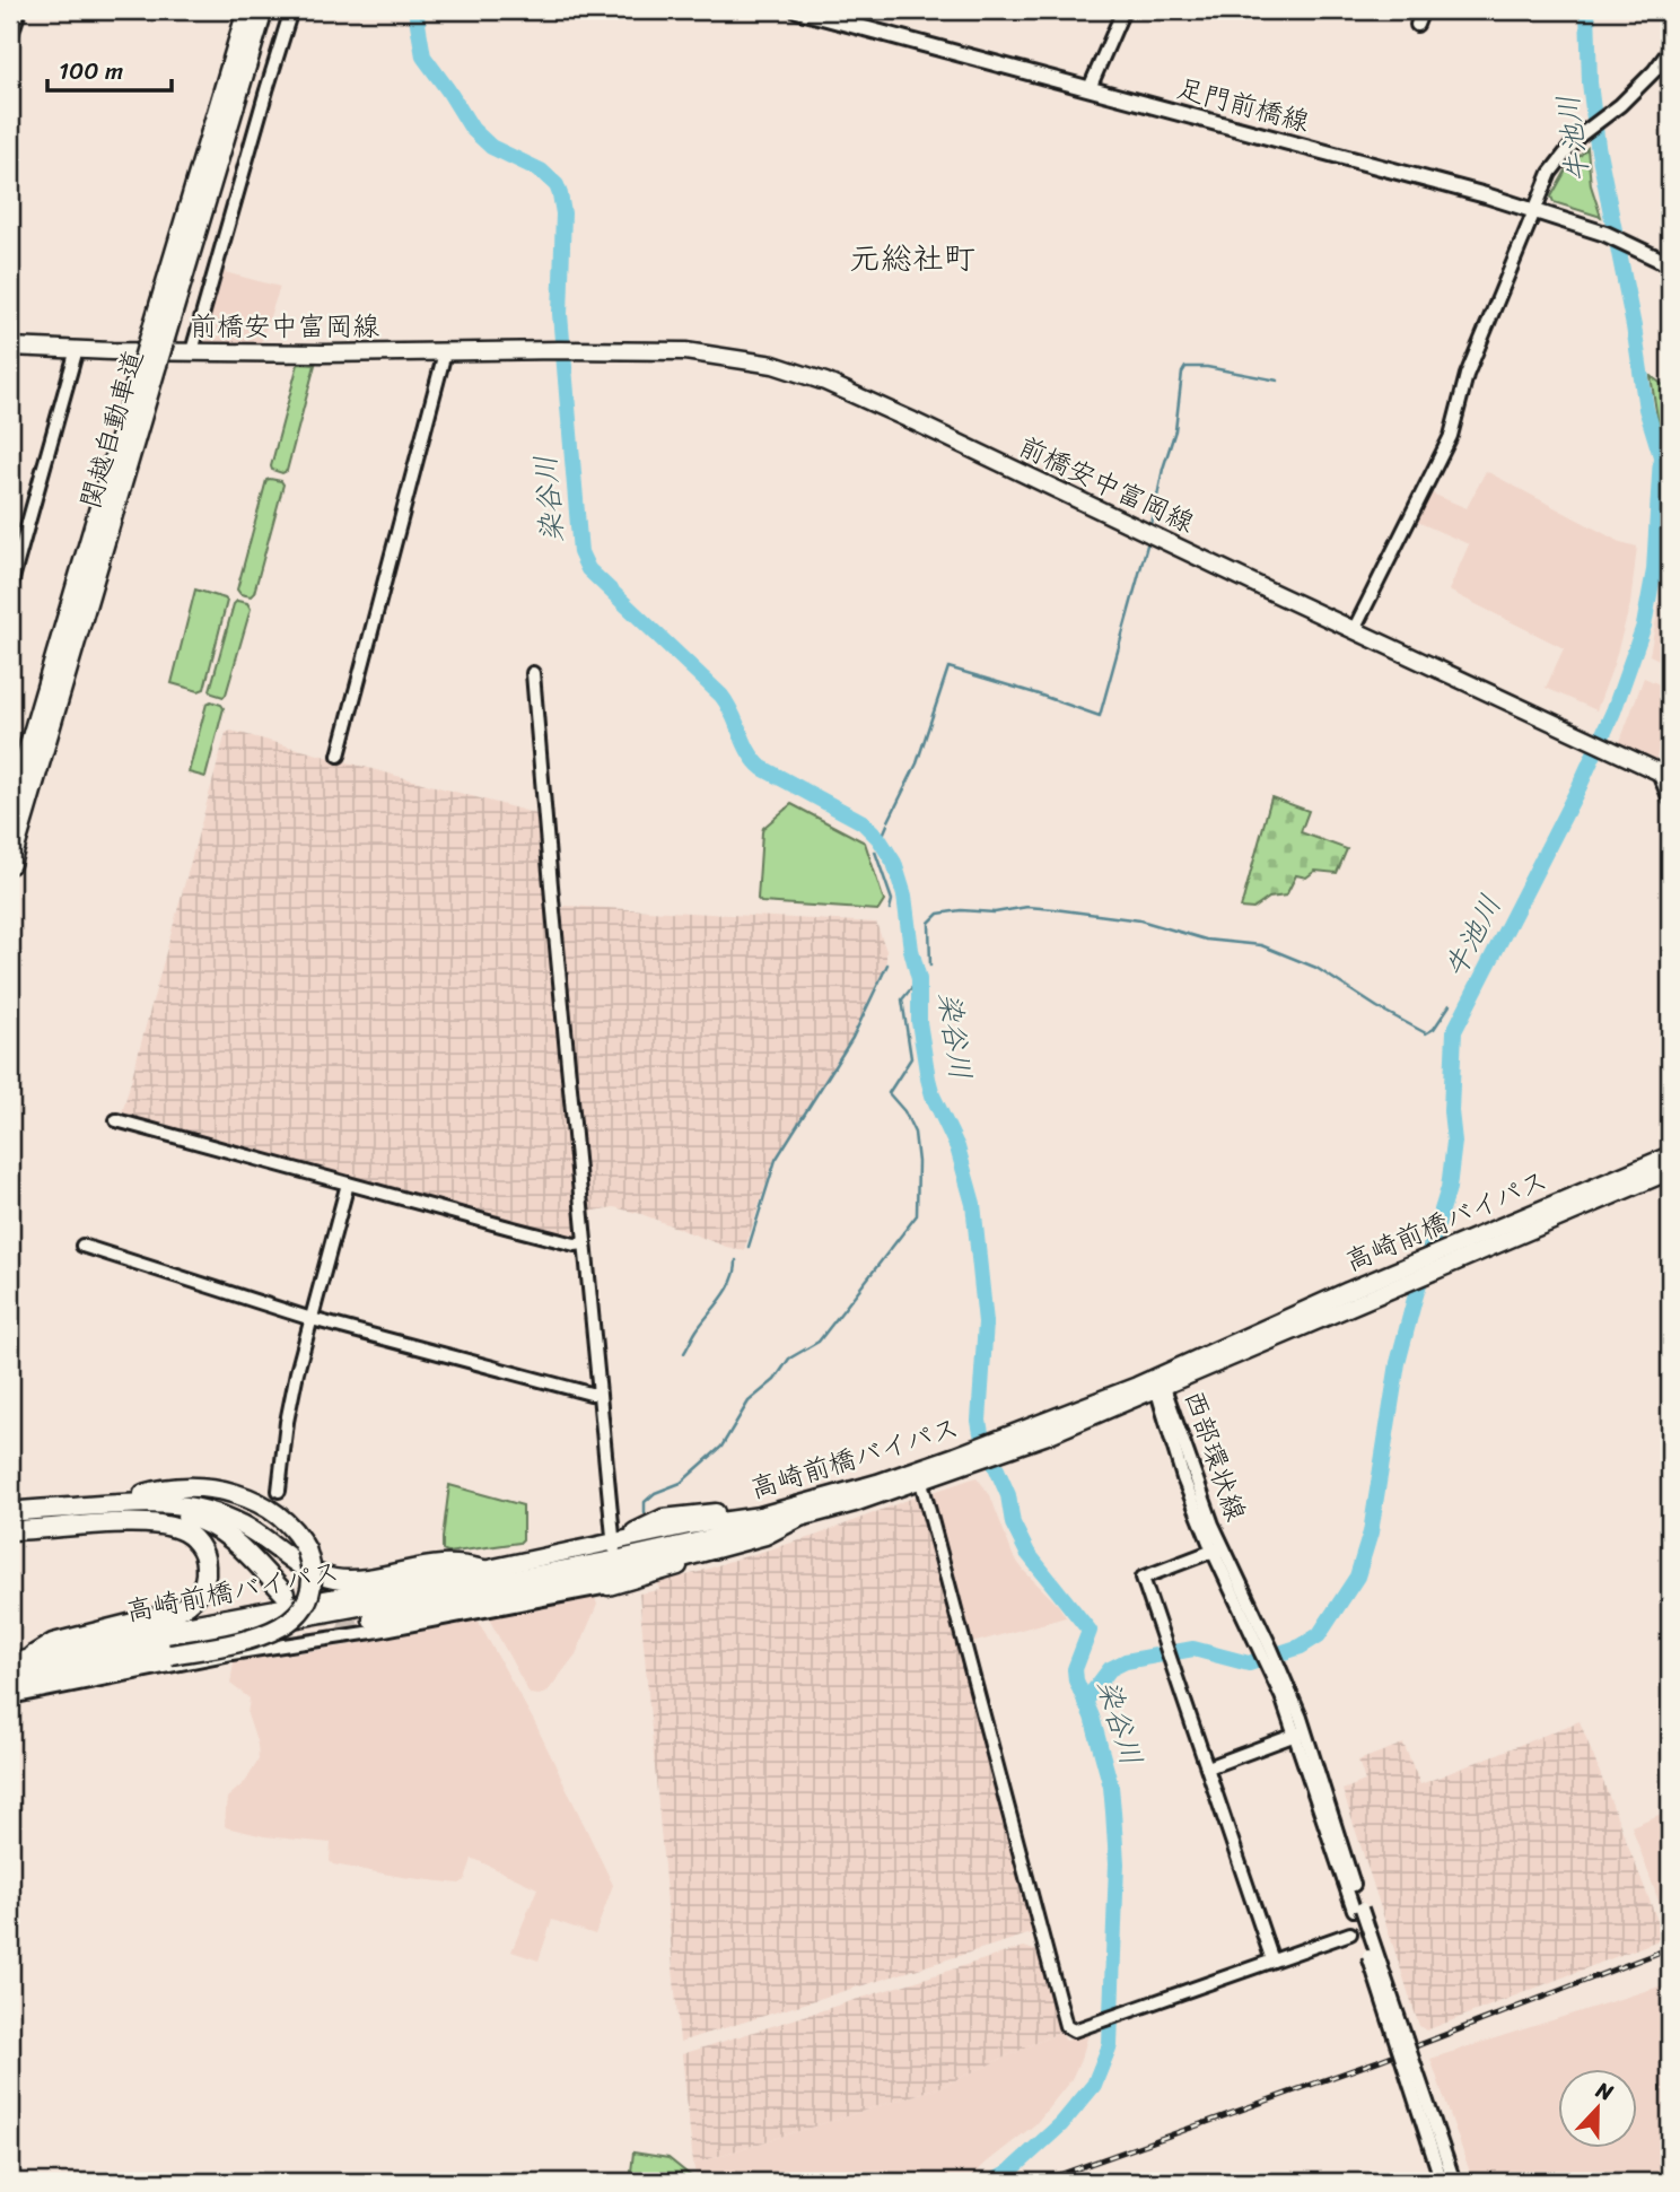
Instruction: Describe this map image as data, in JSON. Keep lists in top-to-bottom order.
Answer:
{
  "streets": {
    "highway": ["関越自動車道"],
    "main road": ["足門前橋線", "前橋安中富岡線", "高崎前橋バイパス"],
    "street": ["西部環状線"]
  },
  "crossings": [
    ["高崎前橋バイパス", "西部環状線"]
  ],
  "districts": ["元総社町"],
  "water": ["牛池川", "染谷川"],
  "scale_bar": "100 m",
  "north": "top"
}
